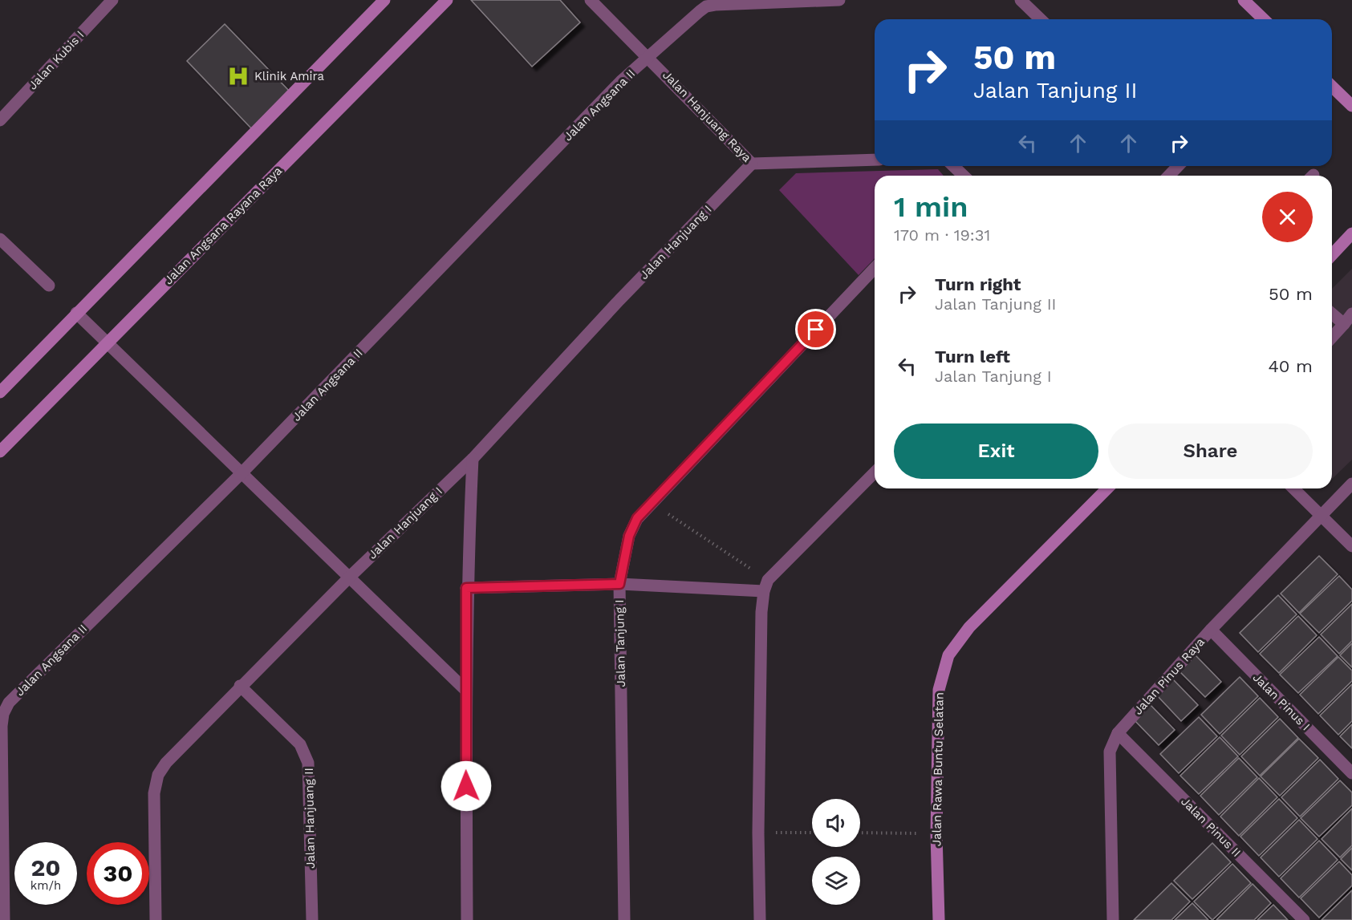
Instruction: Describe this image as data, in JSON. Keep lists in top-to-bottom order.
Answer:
{
  "streets": {
    "street": [
      "Jalan Kubis I",
      "Jalan Angsana II",
      "Jalan Hanjuang Raya",
      "Jalan Angsana Rayana Raya",
      "Jalan Hanjuang I",
      "Jalan Tanjung I",
      "Jalan Pinus Raya",
      "Jalan Pinus I",
      "Jalan Rawa Buntu Selatan",
      "Jalan Hanjuang II",
      "Jalan Pinus II"
    ]
  },
  "crossings": [
    ["Jalan Angsana II", "Jalan Hanjuang Raya"],
    ["Jalan Hanjuang Raya", "Jalan Hanjuang I"],
    ["Jalan Hanjuang I", "Jalan Hanjuang II"],
    ["Jalan Pinus Raya", "Jalan Pinus I"],
    ["Jalan Pinus Raya", "Jalan Pinus II"]
  ],
  "places": {
    "hospital": ["Klinik Amira"]
  },
  "page": {
    "turn": ["50 m", "Jalan Tanjung II"],
    "heading": ["1 min", "170 m · 19:31"],
    "list": [
      {
        "name": "Turn right",
        "note": "Jalan Tanjung II",
        "value": "50 m"
      },
      {
        "name": "Turn left",
        "note": "Jalan Tanjung I",
        "value": "40 m"
      }
    ],
    "buttons": ["Exit", "Share"],
    "speed": "20 km/h",
    "limit": "30"
  }
}
